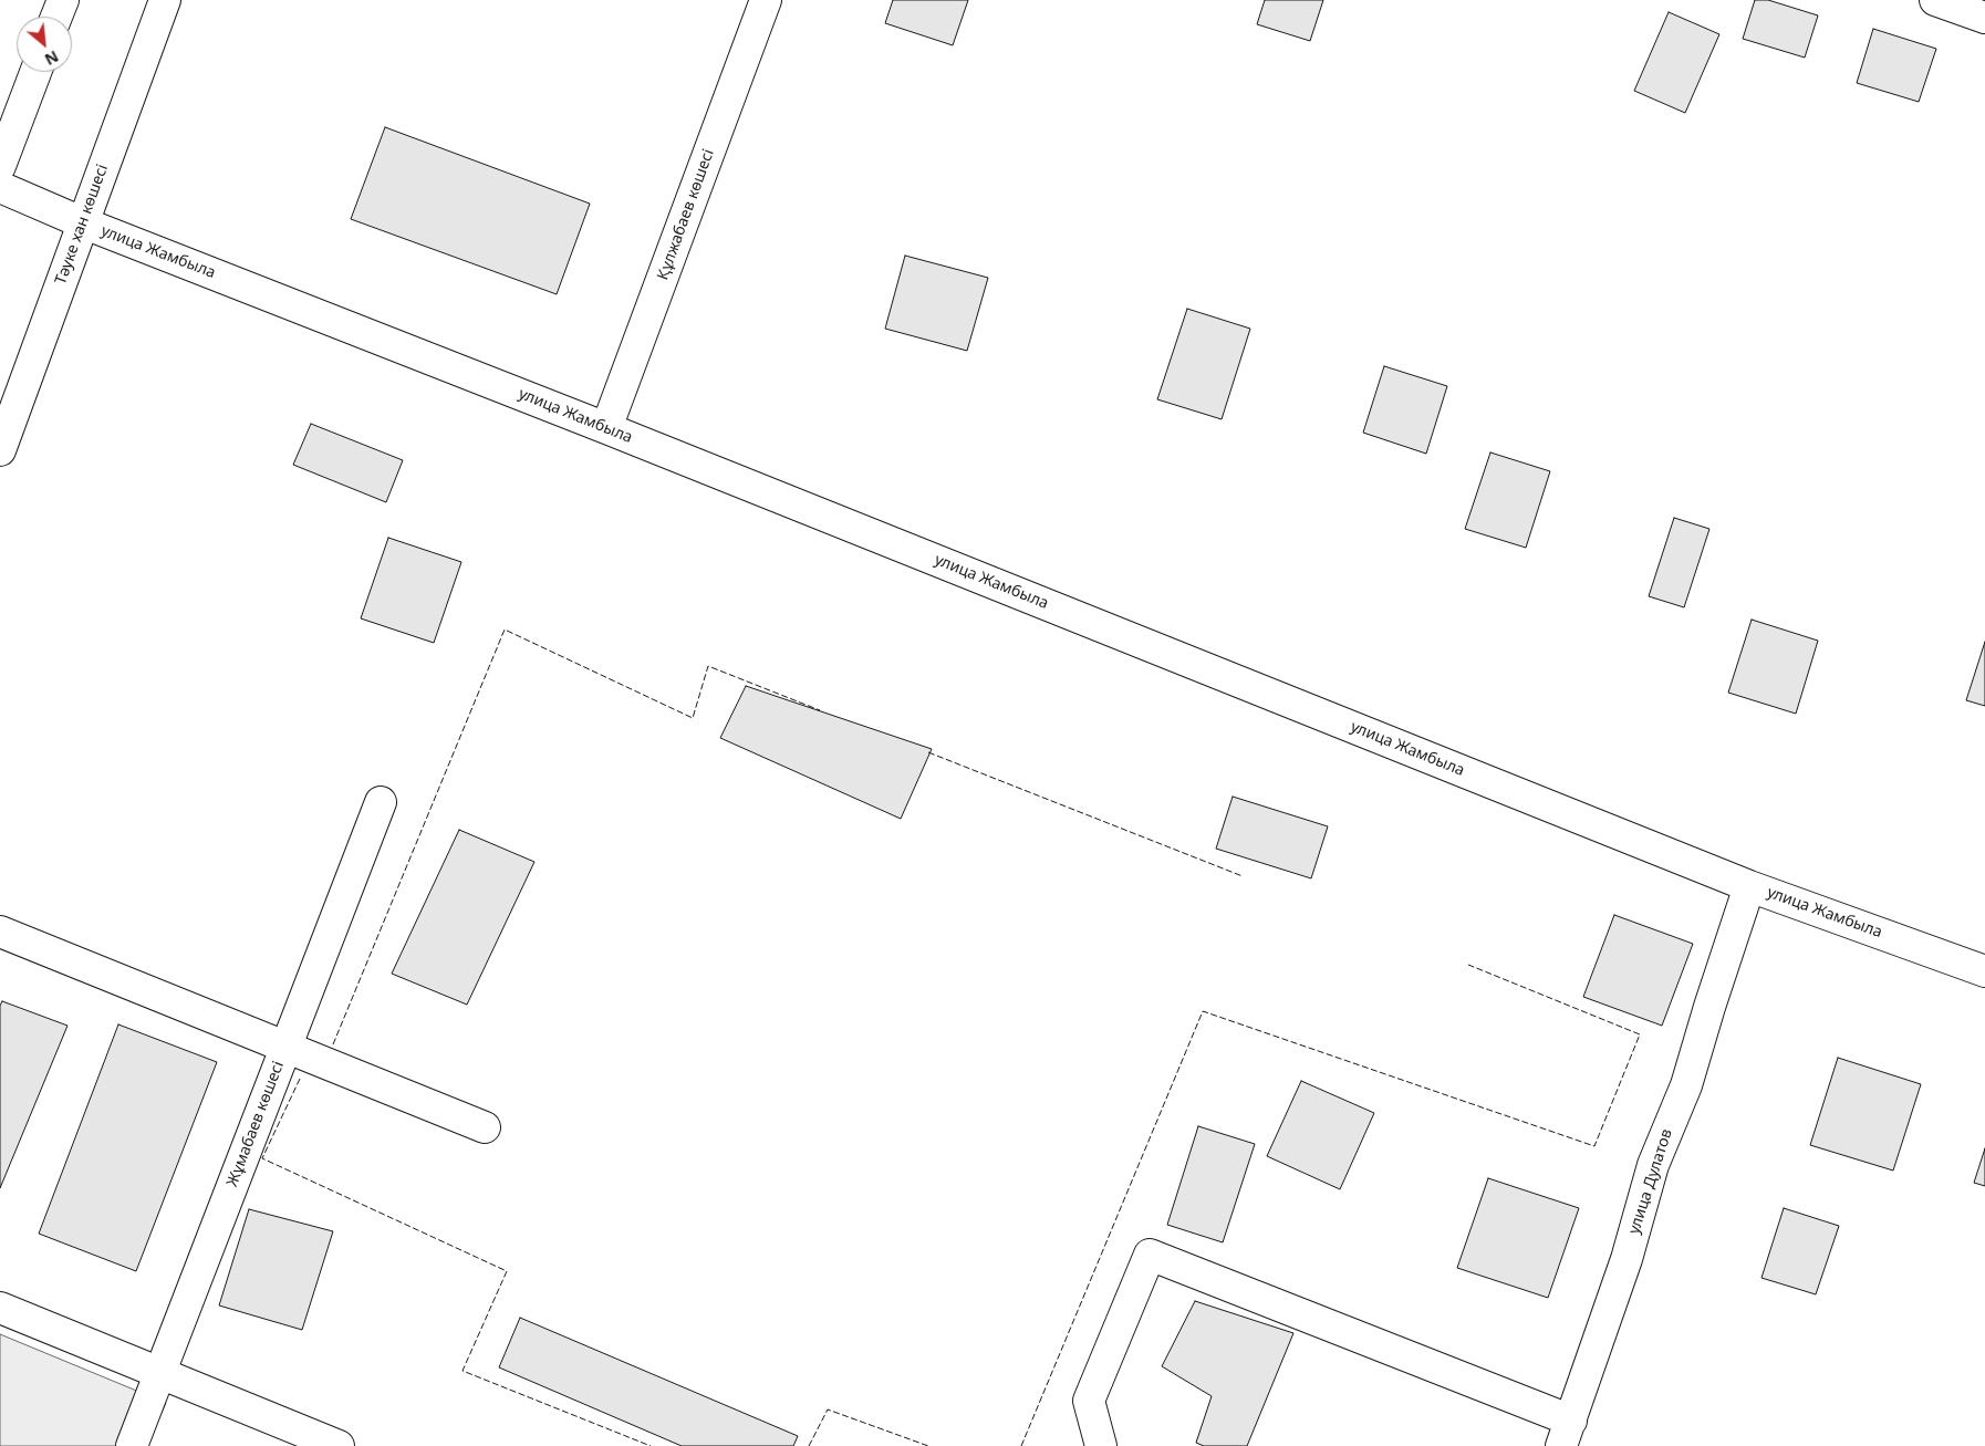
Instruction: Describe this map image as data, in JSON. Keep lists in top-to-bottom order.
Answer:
{
  "streets": {
    "street": [
      "Құлжабаев көшесі",
      "Тәуке хан көшесі",
      "улица Жамбыла",
      "Жұмабаев көшесі",
      "улица Дулатов"
    ]
  },
  "crossings": [
    ["Құлжабаев көшесі", "улица Жамбыла"],
    ["Тәуке хан көшесі", "улица Жамбыла"],
    ["улица Жамбыла", "улица Дулатов"]
  ],
  "north": "bottom right"
}
